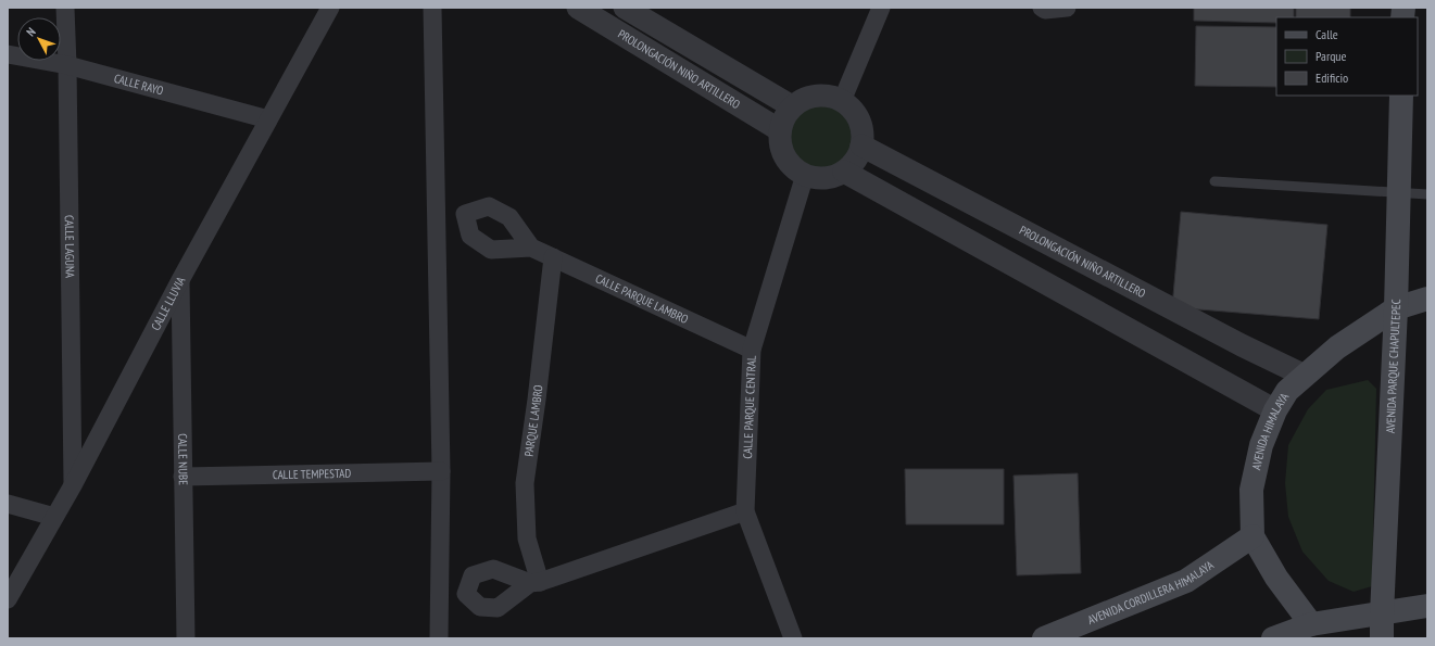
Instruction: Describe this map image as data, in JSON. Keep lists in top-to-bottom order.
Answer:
{
  "streets": {
    "main road": ["AVENIDA PARQUE CHAPULTEPEC", "AVENIDA HIMALAYA", "AVENIDA CORDILLERA HIMALAYA"],
    "street": [
      "PROLONGACIÓN NIÑO ARTILLERO",
      "CALLE RAYO",
      "CALLE LAGUNA",
      "CALLE PARQUE LAMBRO",
      "CALLE LLUVIA",
      "CALLE PARQUE CENTRAL",
      "PARQUE LAMBRO",
      "CALLE NUBE",
      "CALLE TEMPESTAD"
    ]
  },
  "crossings": [
    ["PROLONGACIÓN NIÑO ARTILLERO", "CALLE PARQUE CENTRAL"],
    ["PROLONGACIÓN NIÑO ARTILLERO", "AVENIDA HIMALAYA"],
    ["CALLE RAYO", "CALLE LAGUNA"],
    ["CALLE RAYO", "CALLE LLUVIA"],
    ["CALLE LAGUNA", "CALLE LLUVIA"],
    ["CALLE PARQUE LAMBRO", "CALLE PARQUE CENTRAL"],
    ["CALLE PARQUE LAMBRO", "PARQUE LAMBRO"],
    ["CALLE LLUVIA", "CALLE NUBE"],
    ["AVENIDA PARQUE CHAPULTEPEC", "AVENIDA HIMALAYA"],
    ["CALLE PARQUE CENTRAL", "PARQUE LAMBRO"],
    ["AVENIDA HIMALAYA", "AVENIDA CORDILLERA HIMALAYA"],
    ["CALLE NUBE", "CALLE TEMPESTAD"]
  ],
  "legend": ["Calle", "Parque", "Edificio"],
  "north": "top left"
}
